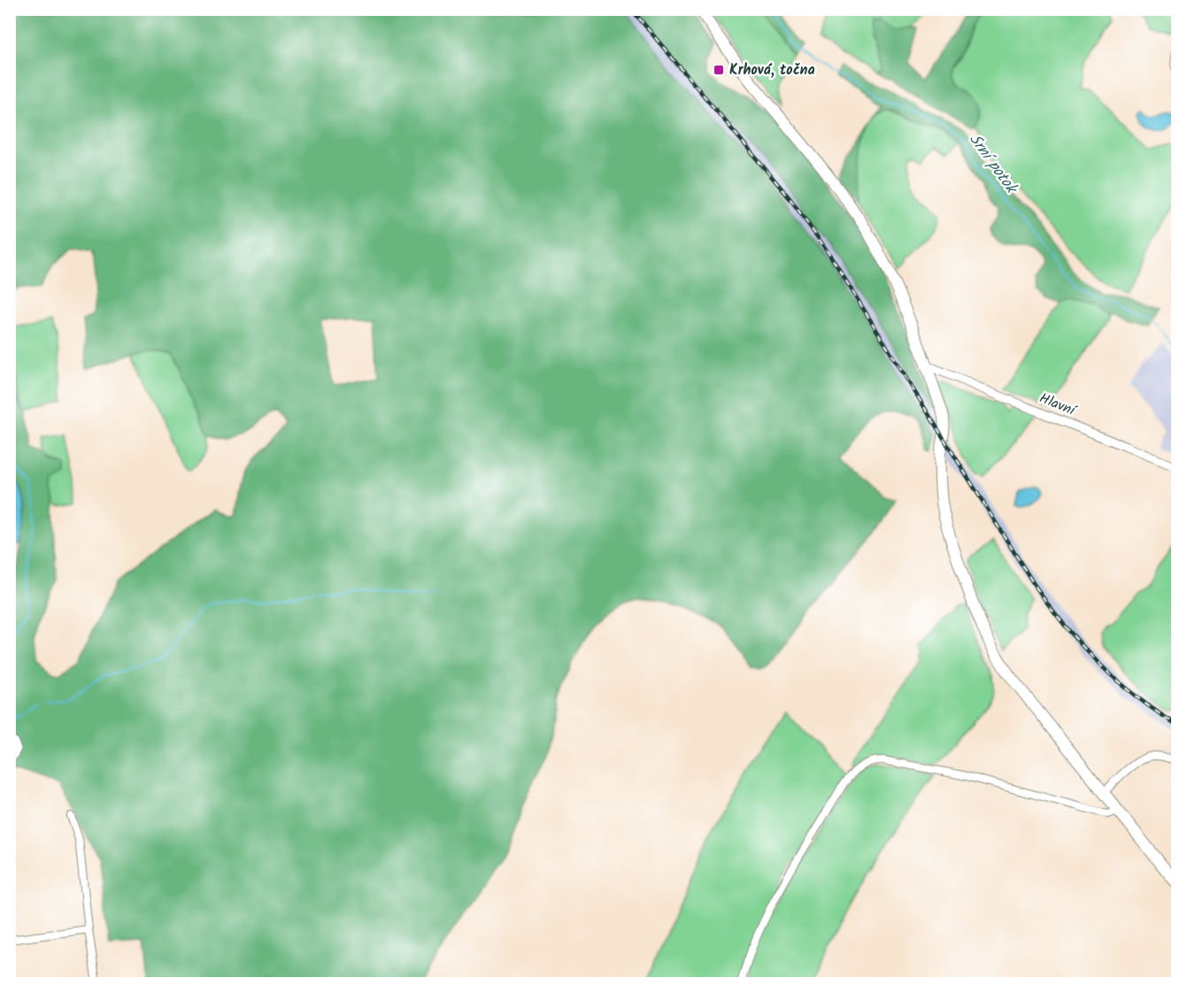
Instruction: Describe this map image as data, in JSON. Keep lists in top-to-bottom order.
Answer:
{
  "streets": {
    "street": ["Hlavní"]
  },
  "water": ["Srní potok"],
  "places": {
    "transit": ["Krhová, točna"]
  }
}
